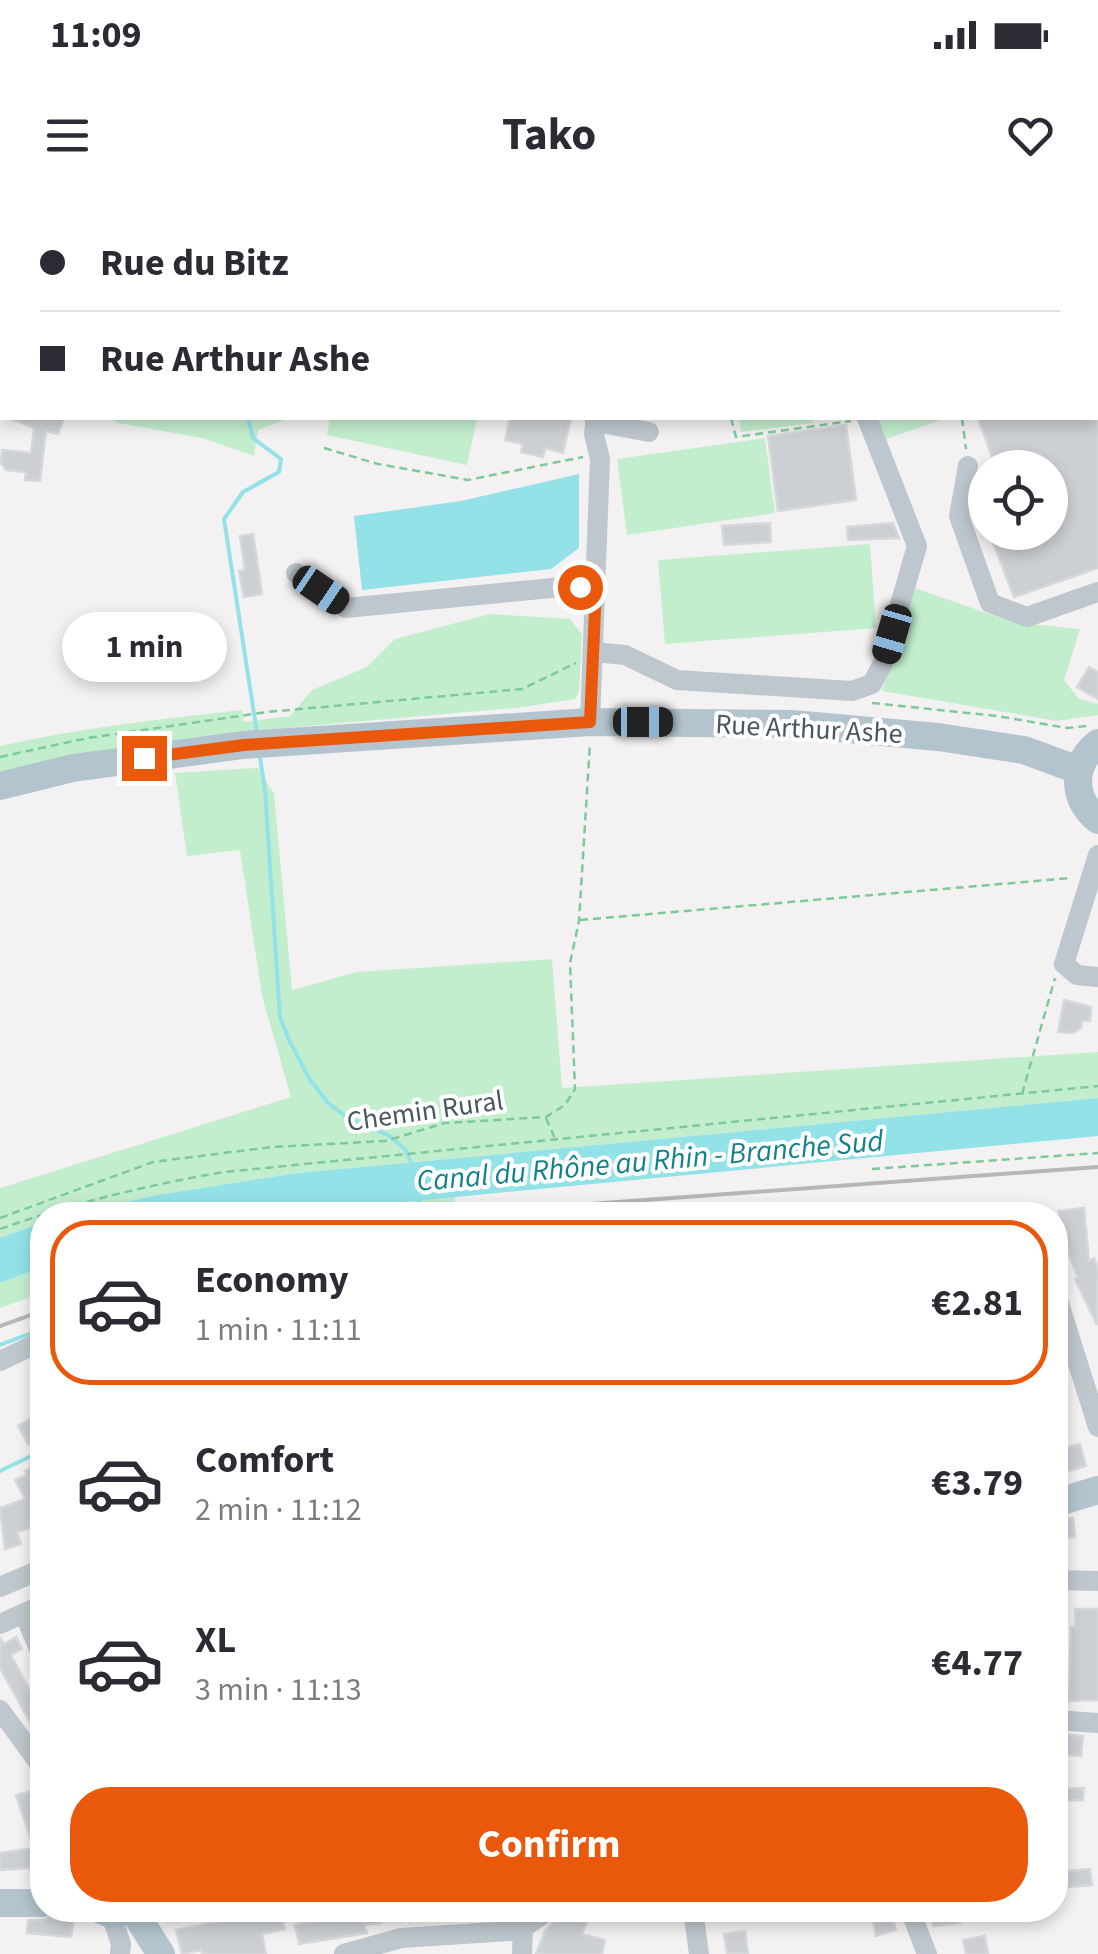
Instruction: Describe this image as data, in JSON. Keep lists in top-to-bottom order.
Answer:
{
  "streets": {
    "main road": ["Rue Arthur Ashe"],
    "path": ["Chemin Rural"]
  },
  "crossings": [
    ["Rue Arthur Ashe", "Chemin Rural"]
  ],
  "water": ["Canal du Rhône au Rhin - Branche Sud"],
  "page": {
    "status": "11:09",
    "header": "Tako",
    "banner": ["Rue du Bitz", "Rue Arthur Ashe"],
    "bubble": "1 min",
    "list": [
      {
        "name": "Economy",
        "note": "1 min · 11:11",
        "value": "€2.81"
      },
      {
        "name": "Comfort",
        "note": "2 min · 11:12",
        "value": "€3.79"
      },
      {
        "name": "XL",
        "note": "3 min · 11:13",
        "value": "€4.77"
      }
    ],
    "buttons": "Confirm"
  }
}
